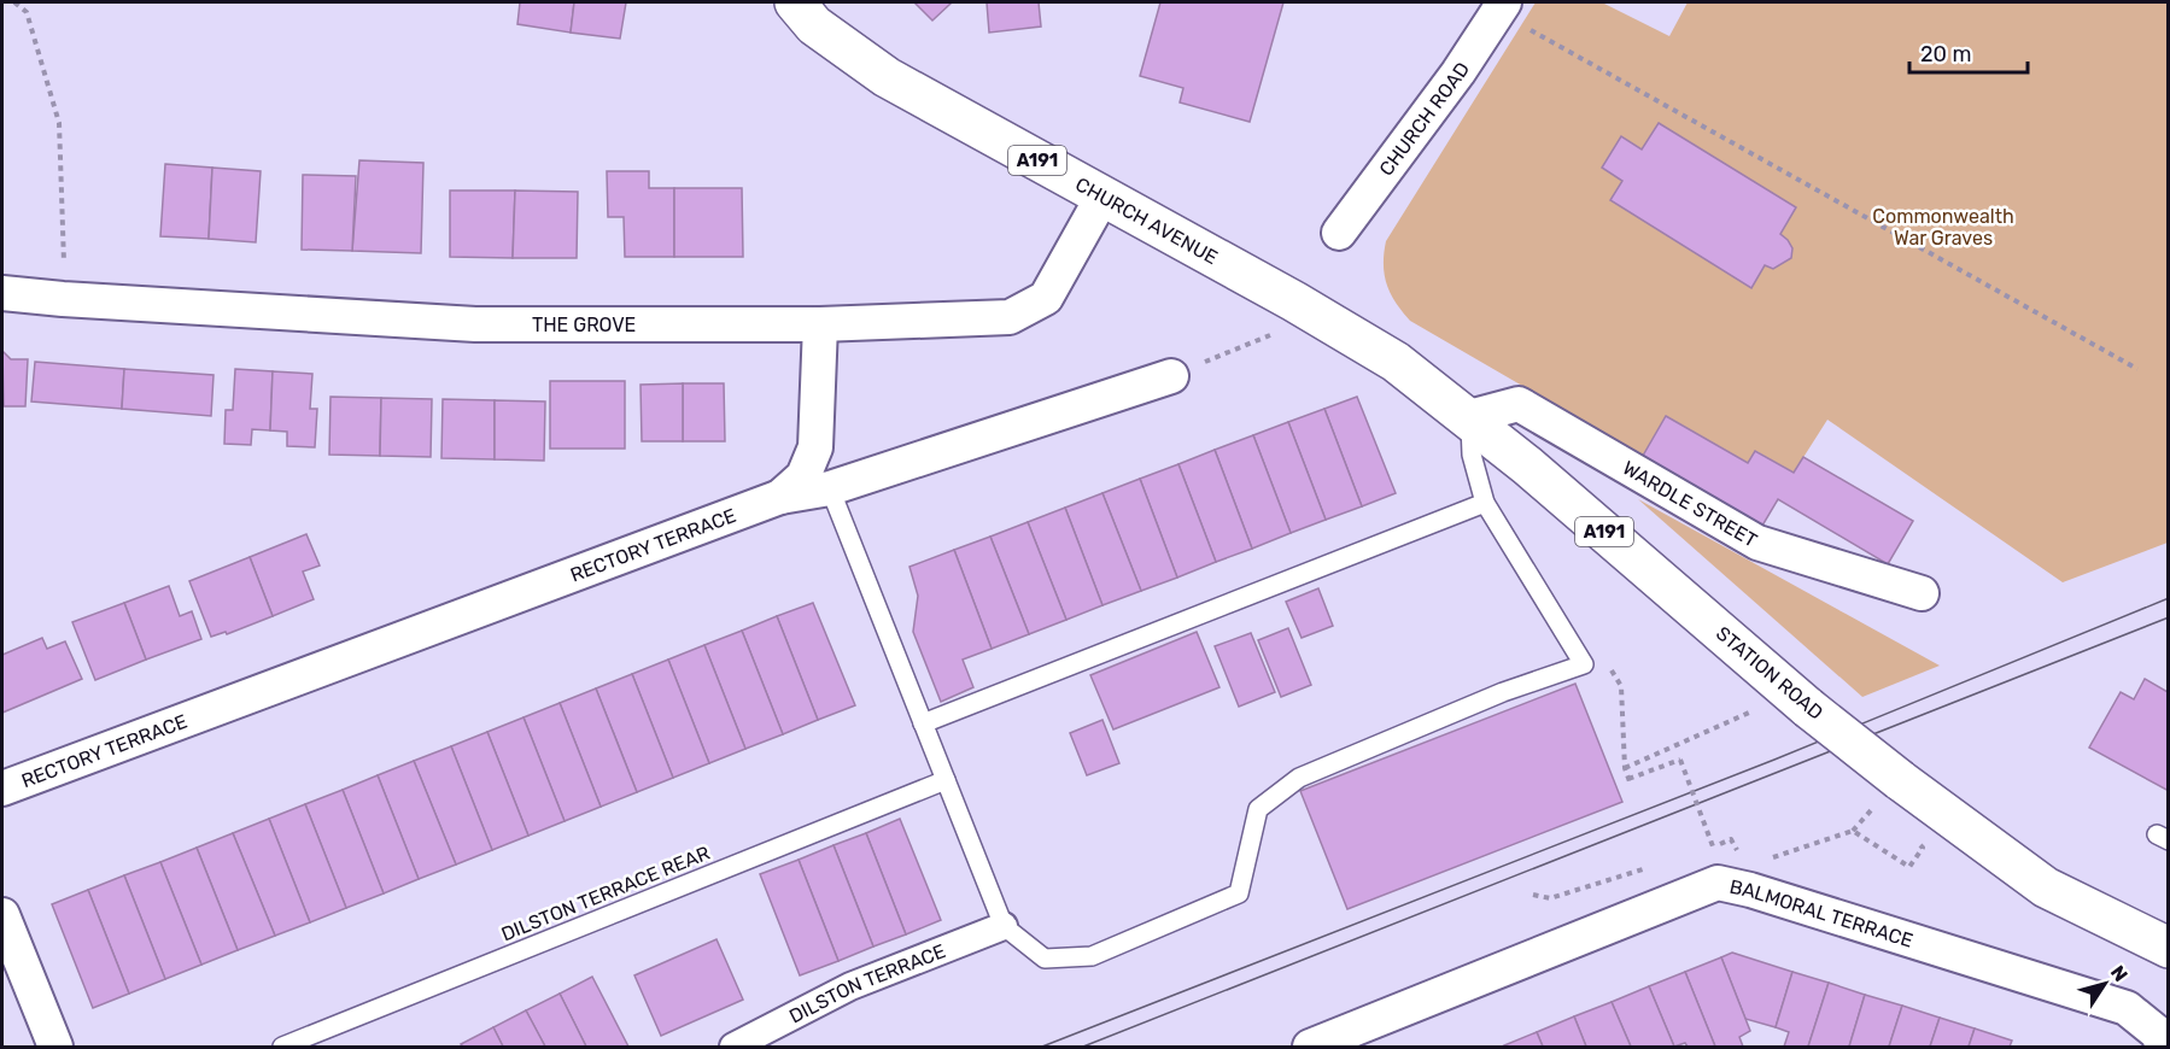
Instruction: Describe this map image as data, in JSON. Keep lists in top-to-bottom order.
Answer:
{
  "streets": {
    "main road": ["A191", "CHURCH AVENUE", "STATION ROAD"],
    "street": [
      "CHURCH ROAD",
      "THE GROVE",
      "WARDLE STREET",
      "RECTORY TERRACE",
      "BALMORAL TERRACE",
      "DILSTON TERRACE"
    ],
    "lane": ["DILSTON TERRACE REAR"]
  },
  "crossings": [
    ["CHURCH AVENUE", "THE GROVE"],
    ["CHURCH AVENUE", "STATION ROAD"],
    ["WARDLE STREET", "STATION ROAD"]
  ],
  "parks": ["Commonwealth War Graves"],
  "scale_bar": "20 m",
  "north": "top right"
}
